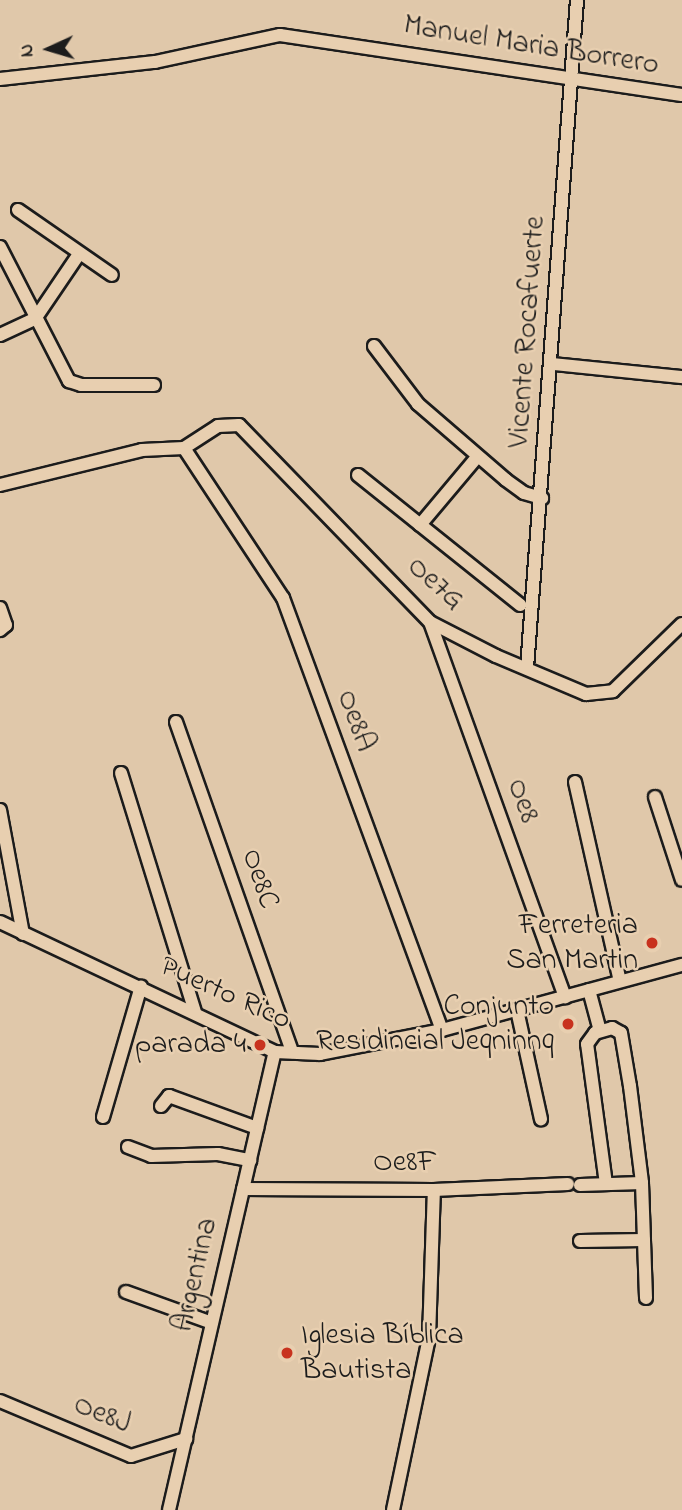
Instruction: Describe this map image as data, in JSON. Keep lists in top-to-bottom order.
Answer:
{
  "streets": {
    "street": [
      "Manuel Maria Borrero",
      "Vicente Rocafuerte",
      "Oe7G",
      "Oe8A",
      "Oe8",
      "Oe8C",
      "Puerto Rico",
      "Oe8F",
      "Argentina",
      "Oe8J"
    ]
  },
  "crossings": [
    ["Manuel Maria Borrero", "Vicente Rocafuerte"],
    ["Vicente Rocafuerte", "Oe7G"],
    ["Oe7G", "Oe8A"],
    ["Oe7G", "Oe8"],
    ["Oe8A", "Puerto Rico"],
    ["Oe8", "Puerto Rico"],
    ["Oe8C", "Puerto Rico"],
    ["Puerto Rico", "Argentina"],
    ["Oe8F", "Argentina"],
    ["Argentina", "Oe8J"]
  ],
  "places": [
    "Ferreteria San Martin",
    "Conjunto Residincial Jeqninnq",
    "parada 4",
    "Iglesia Bíblica Bautista"
  ],
  "north": "left"
}
